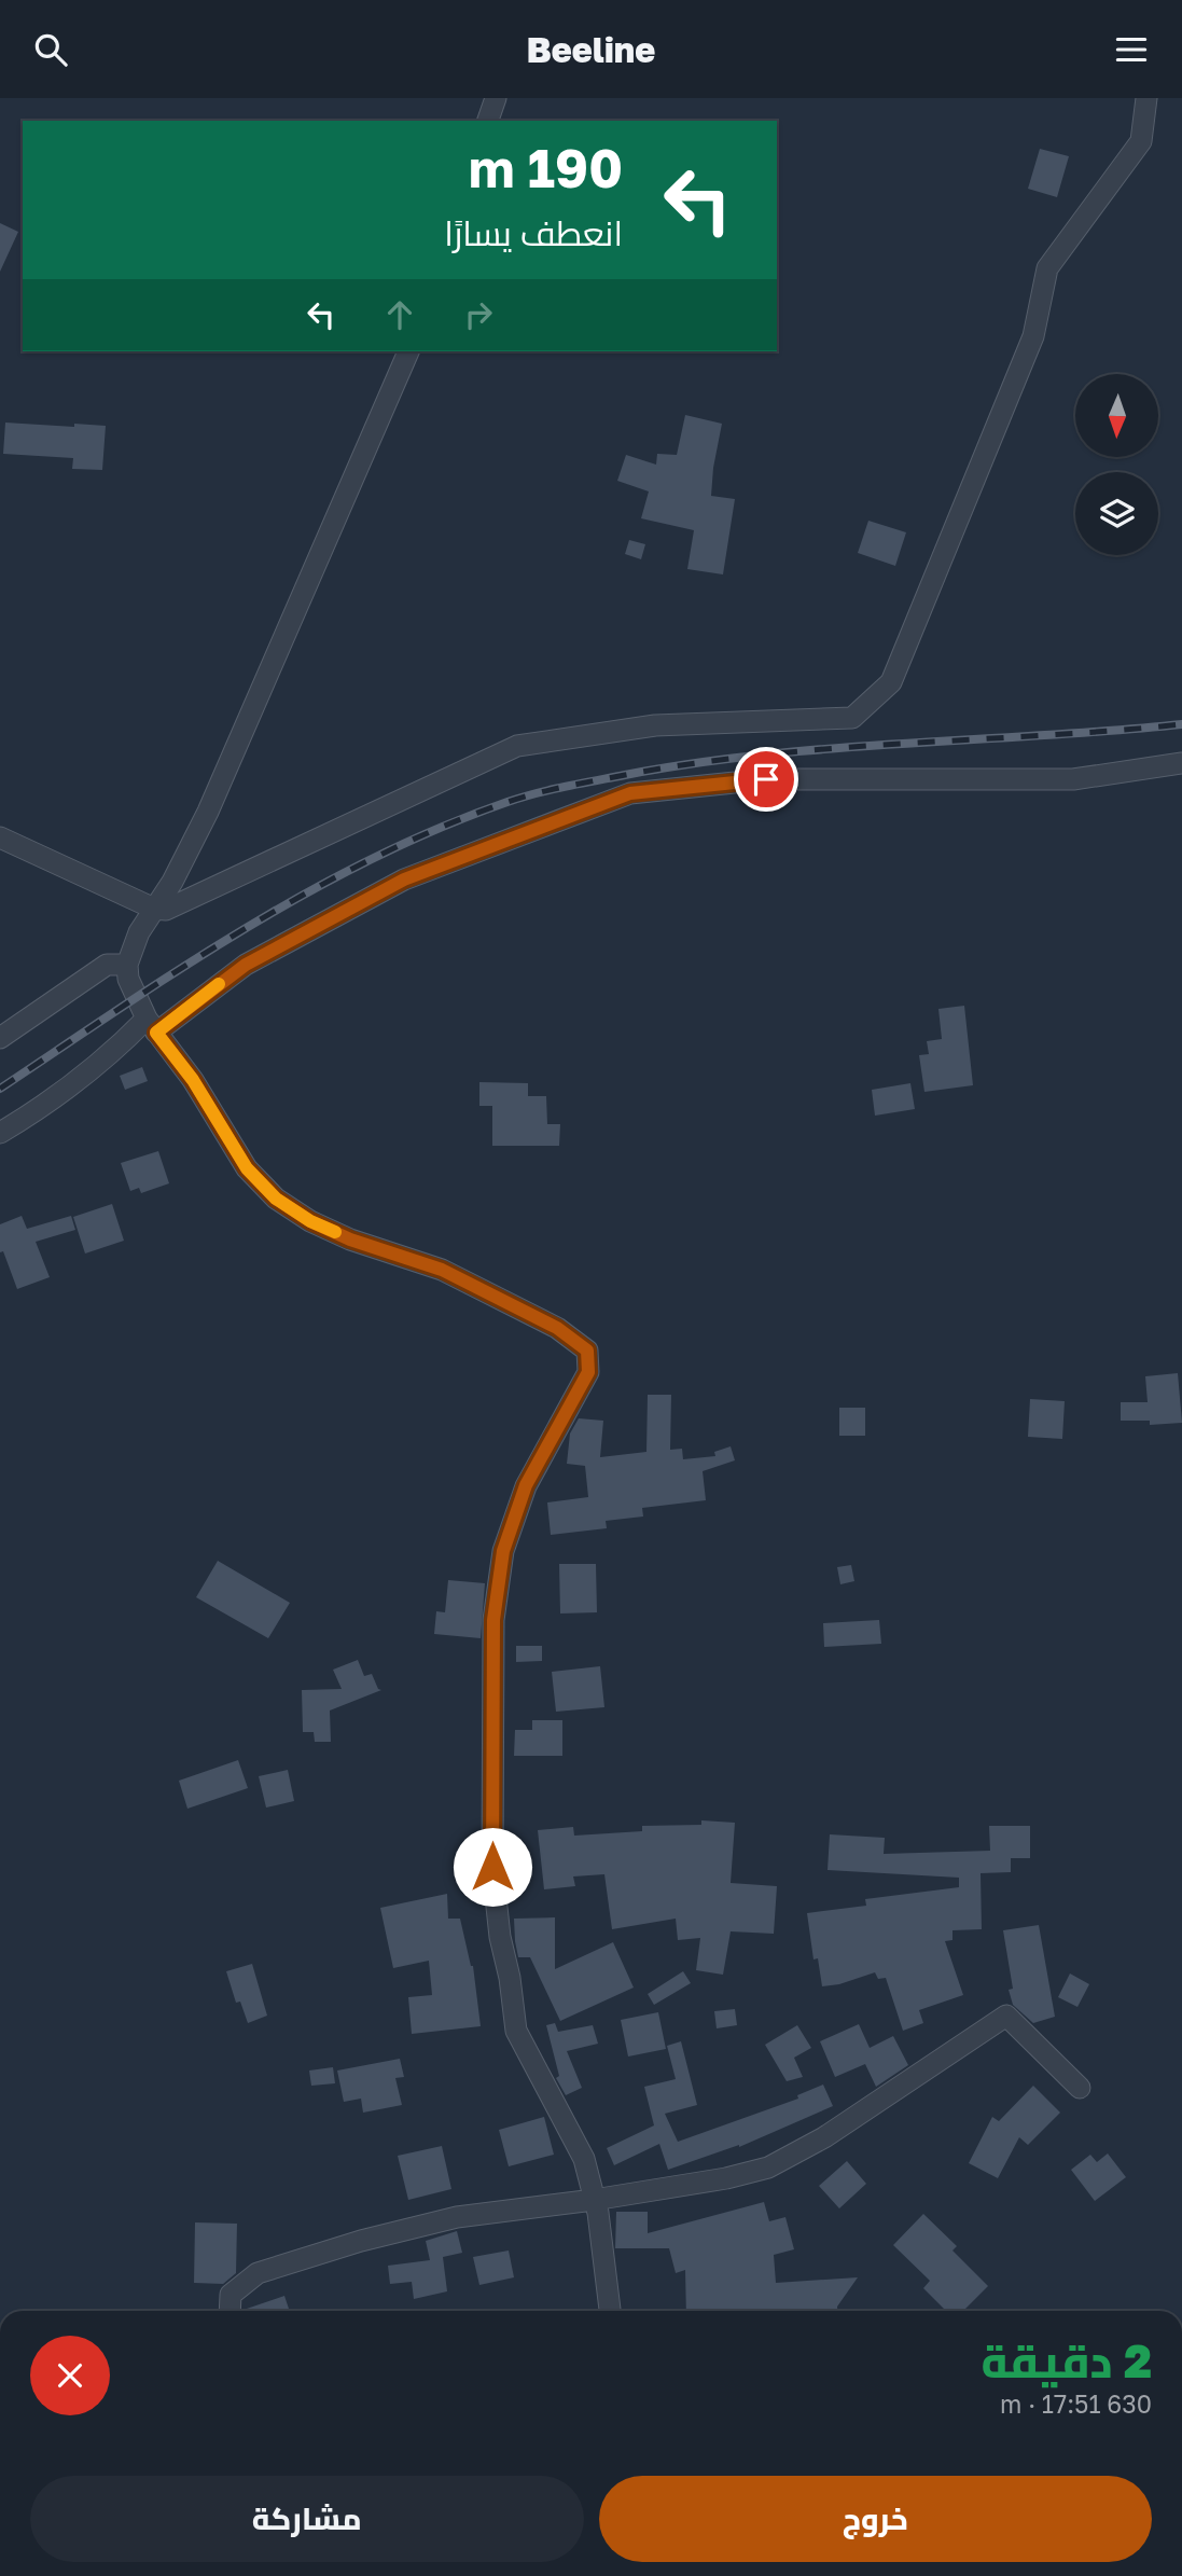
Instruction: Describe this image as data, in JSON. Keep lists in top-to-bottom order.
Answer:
{
  "north": "bottom",
  "page": {
    "header": "Beeline",
    "turn": ["190 m", "انعطف يسارًا"],
    "heading": ["2 دقيقة", "630 m · 17:51"],
    "buttons": ["خروج", "مشاركة"]
  }
}
